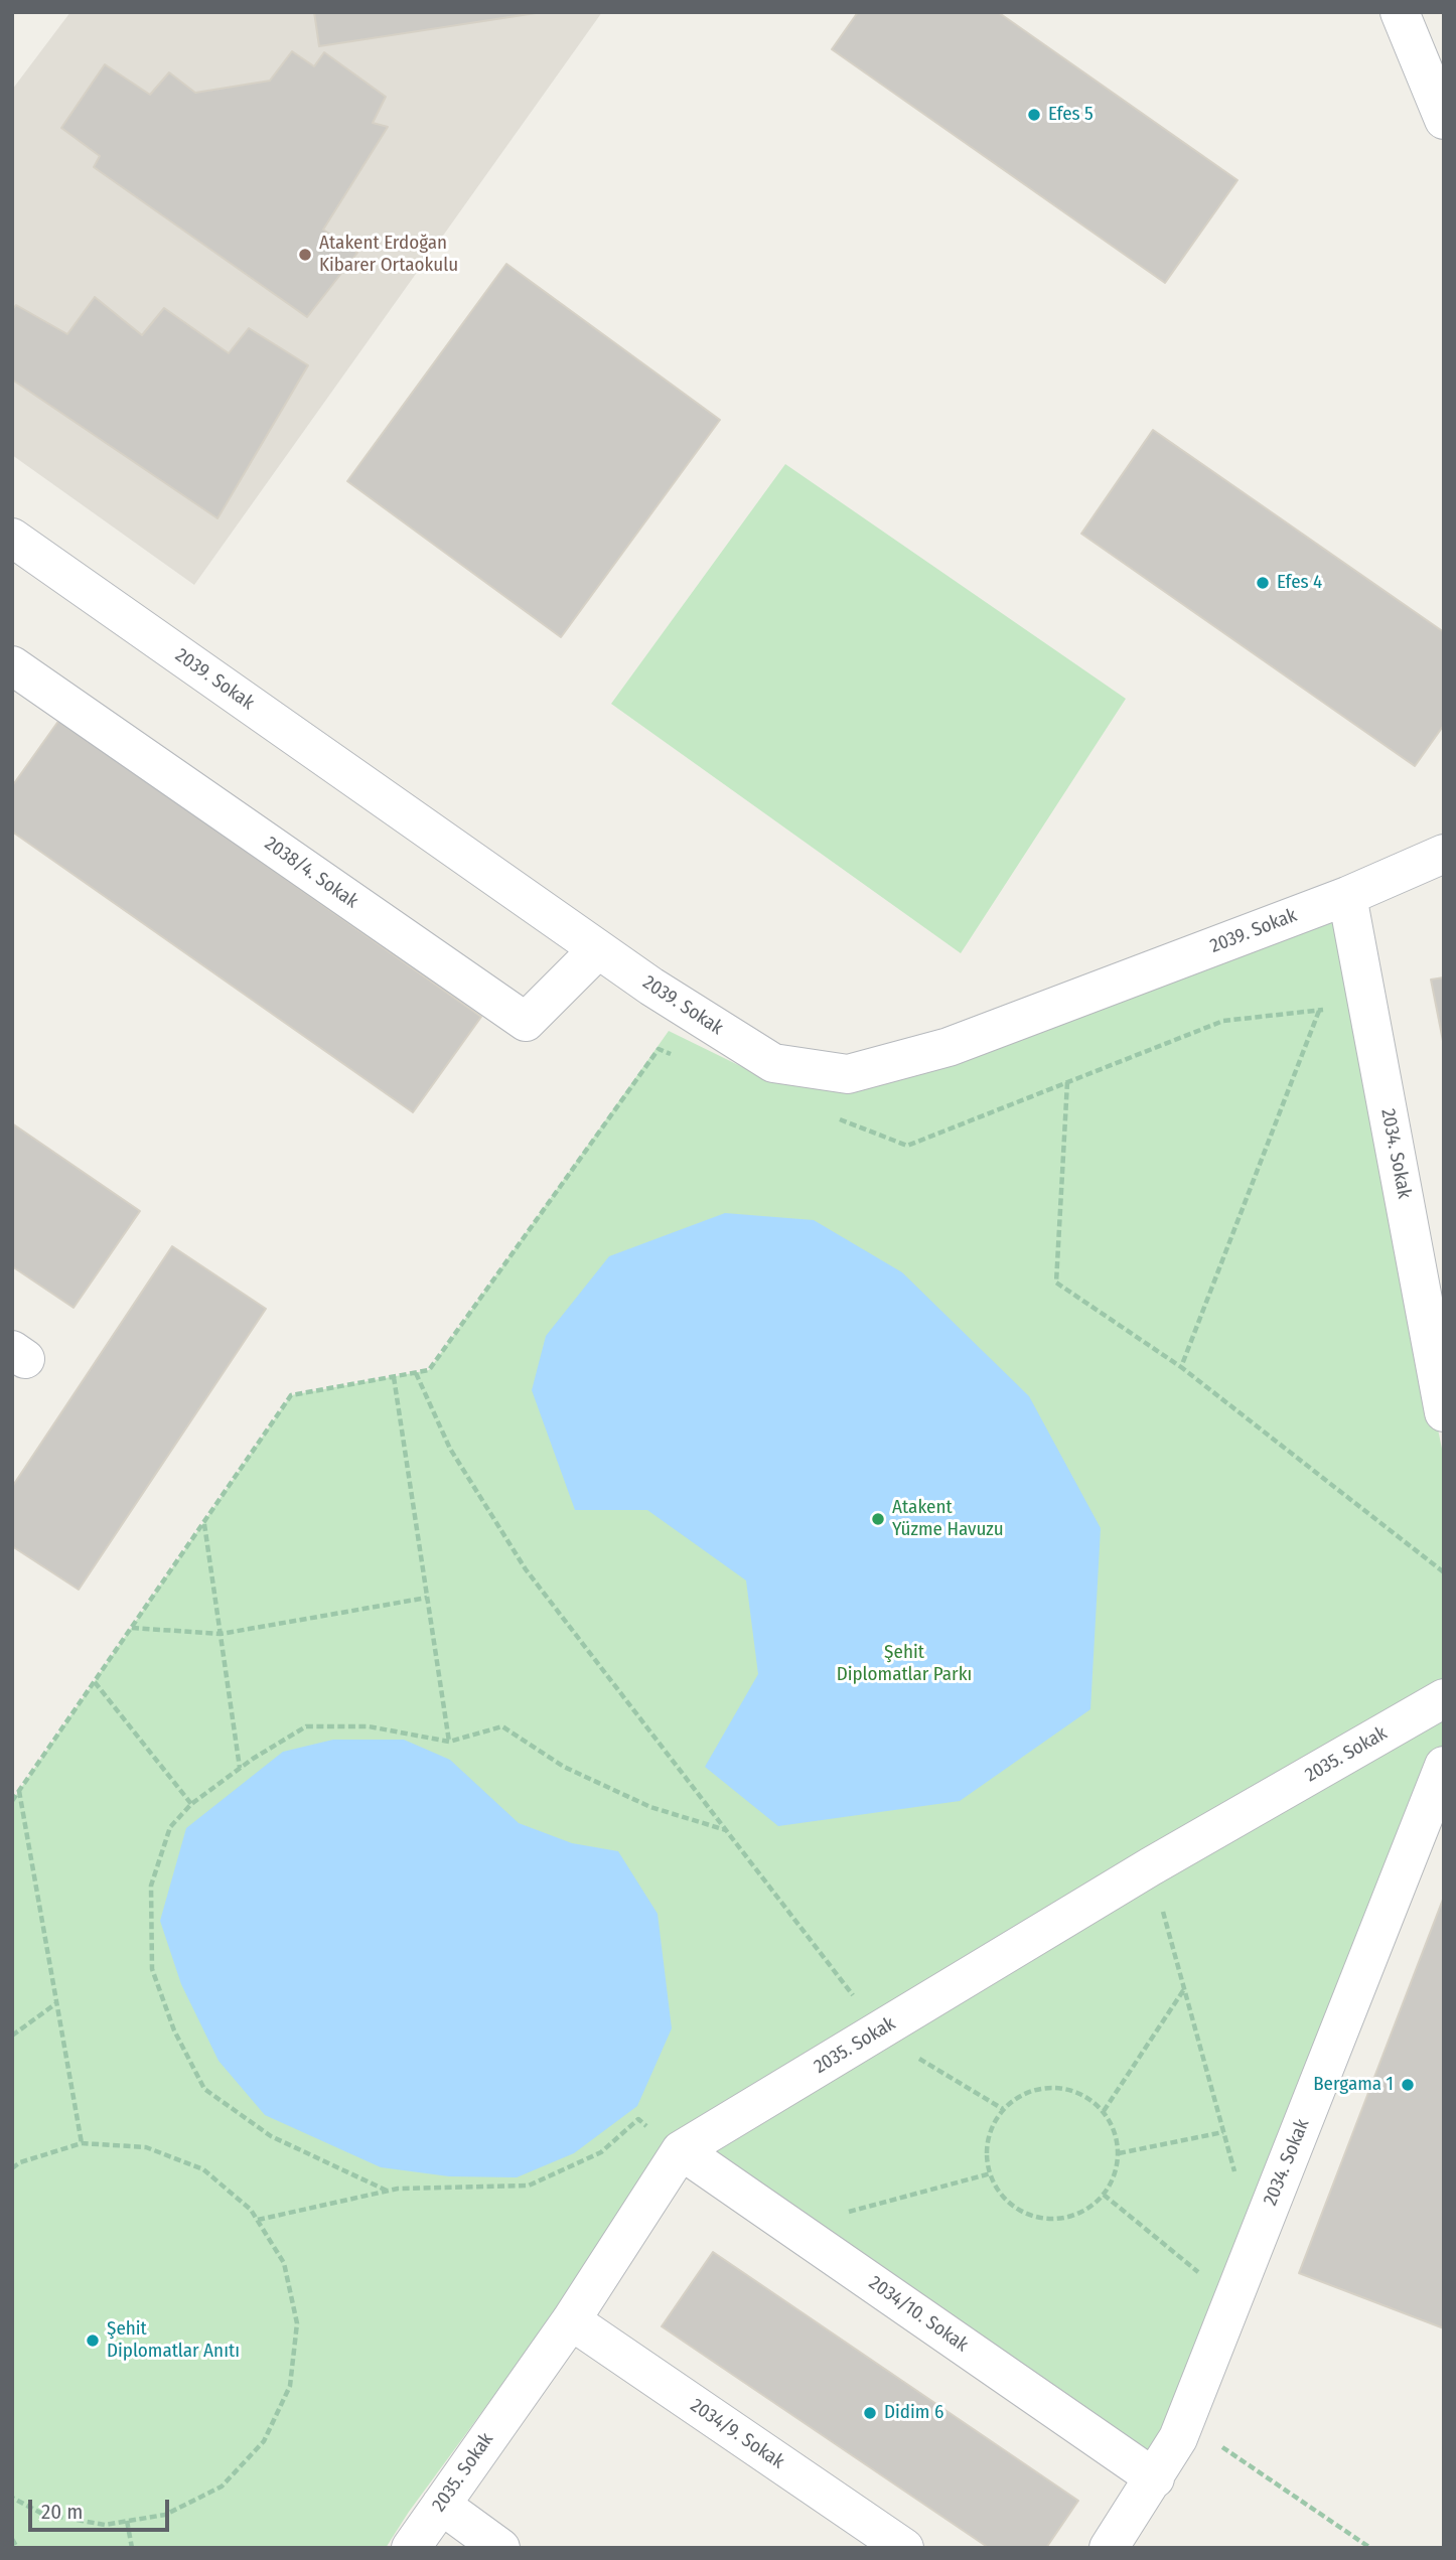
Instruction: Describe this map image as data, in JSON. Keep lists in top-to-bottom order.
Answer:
{
  "streets": {
    "street": [
      "2039. Sokak",
      "2038/4. Sokak",
      "2034. Sokak",
      "2035. Sokak",
      "2034/10. Sokak",
      "2034/9. Sokak"
    ]
  },
  "crossings": [
    ["2039. Sokak", "2038/4. Sokak"],
    ["2039. Sokak", "2034. Sokak"],
    ["2034. Sokak", "2034/10. Sokak"],
    ["2035. Sokak", "2034/10. Sokak"],
    ["2035. Sokak", "2034/9. Sokak"]
  ],
  "parks": ["Şehit Diplomatlar Parkı"],
  "places": [
    "Efes 5",
    "Atakent Erdoğan Kibarer Ortaokulu",
    "Efes 4",
    "Atakent Yüzme Havuzu",
    "Bergama 1",
    "Şehit Diplomatlar Anıtı",
    "Didim 6"
  ],
  "scale_bar": "20 m"
}
